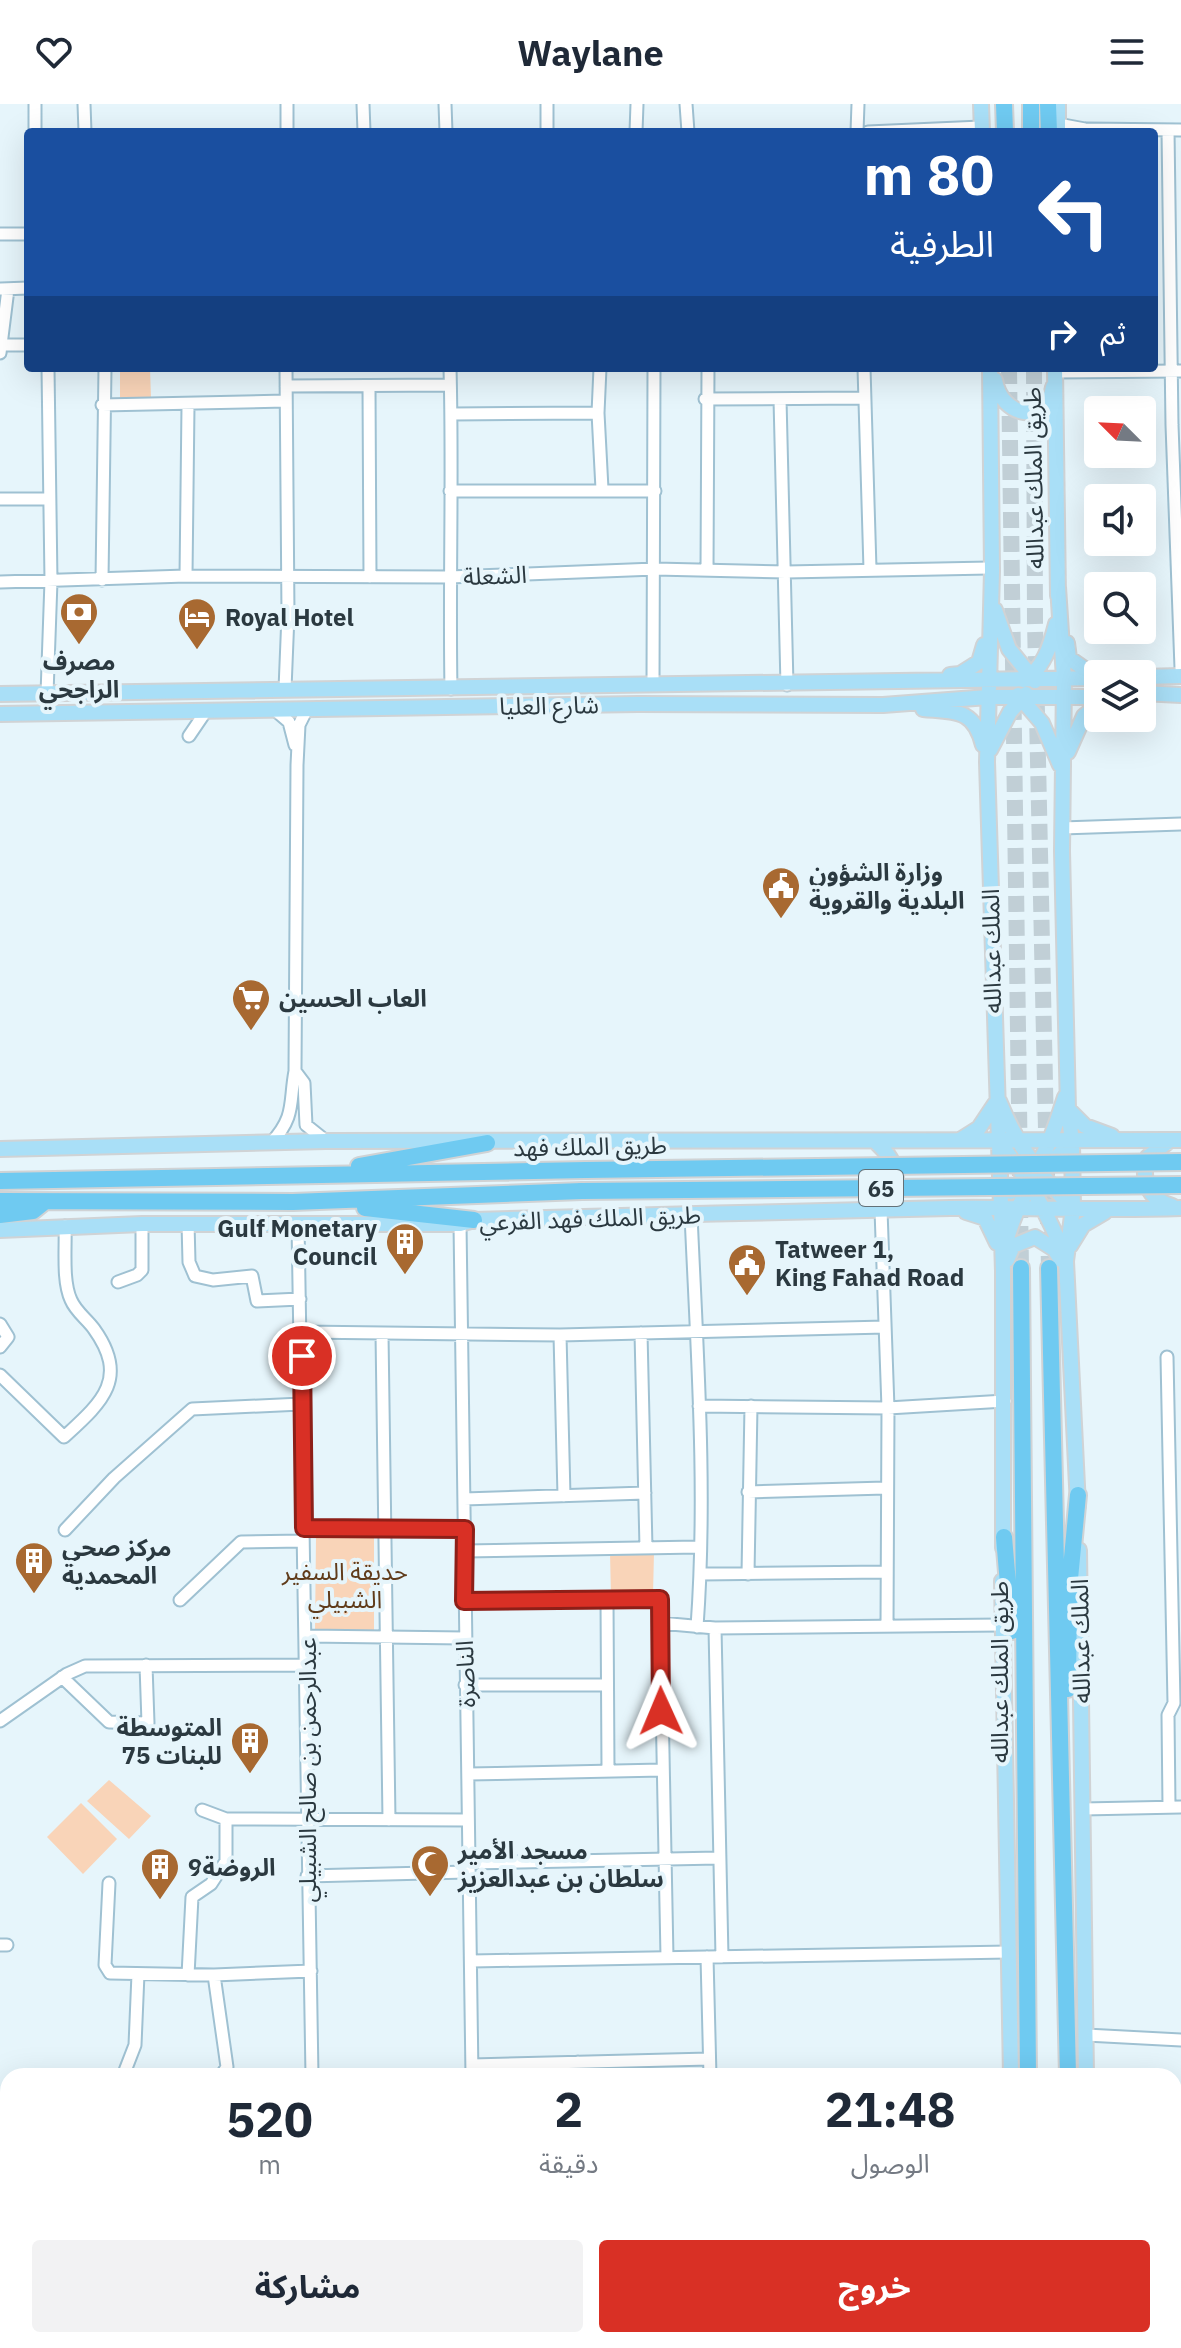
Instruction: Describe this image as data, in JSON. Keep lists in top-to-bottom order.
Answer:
{
  "streets": {
    "highway": ["طريق الملك عبدالله", "طريق الملك فهد", "65"],
    "main road": ["شارع العليا", "الملك عبدالله", "طريق الملك فهد الفرعي"],
    "street": ["الشعلة", "الناصرة", "عبدالرحمن بن صالح الشبيلي"]
  },
  "crossings": [
    ["شارع العليا", "الملك عبدالله"],
    ["الملك عبدالله", "طريق الملك فهد الفرعي"],
    ["طريق الملك فهد الفرعي", "الناصرة"],
    ["طريق الملك فهد الفرعي", "عبدالرحمن بن صالح الشبيلي"]
  ],
  "parks": ["حديقة السفير الشبيلي"],
  "places": {
    "bank": ["مصرف الراجحي"],
    "hotel": ["Royal Hotel"],
    "public building": ["وزارة الشؤون البلدية والقروية", "Tatweer 1, King Fahad Road"],
    "supermarket": ["العاب الحسين"],
    "building": [
      "Gulf Monetary Council",
      "مركز صحي المحمدية",
      "المتوسطة 75 للبنات",
      "الروضة9"
    ],
    "mosque": ["ٍمسجد الأمير سلطان بن عبدالعزيز"]
  },
  "north": "top left",
  "page": {
    "header": "Waylane",
    "turn": ["80 m", "الطرفية"],
    "then": "ثم",
    "eta": [
      "21:48",
      "الوصول",
      "2",
      "دقيقة",
      "520",
      "m"
    ],
    "buttons": ["خروج", "مشاركة"]
  }
}
